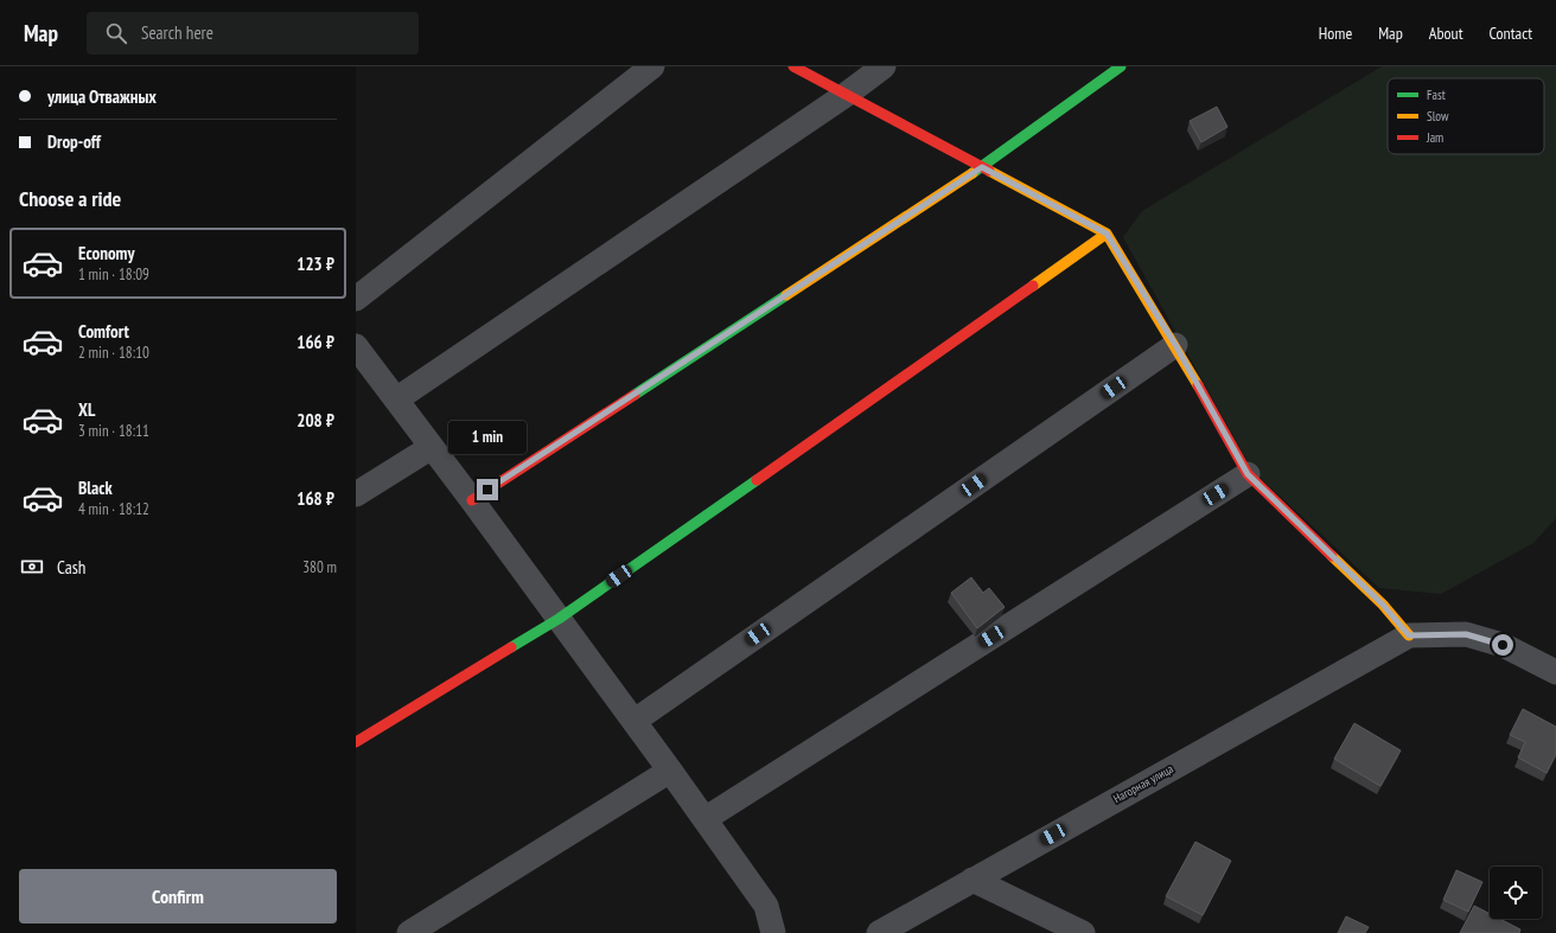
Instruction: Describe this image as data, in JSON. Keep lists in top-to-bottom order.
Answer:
{
  "streets": {
    "street": ["Нагорная улица"]
  },
  "legend": ["Fast", "Slow", "Jam"],
  "page": {
    "header": "Map",
    "search": "Search here",
    "nav": [
      "Home",
      "Map",
      "About",
      "Contact"
    ],
    "banner": ["улица Отважных", "Drop-off"],
    "heading": "Choose a ride",
    "list": [
      {
        "name": "Economy",
        "note": "1 min · 18:09",
        "value": "123 ₽"
      },
      {
        "name": "Comfort",
        "note": "2 min · 18:10",
        "value": "166 ₽"
      },
      {
        "name": "XL",
        "note": "3 min · 18:11",
        "value": "208 ₽"
      },
      {
        "name": "Black",
        "note": "4 min · 18:12",
        "value": "168 ₽"
      }
    ],
    "bubble": "1 min",
    "pay": ["Cash", "380 m"],
    "buttons": "Confirm"
  }
}
